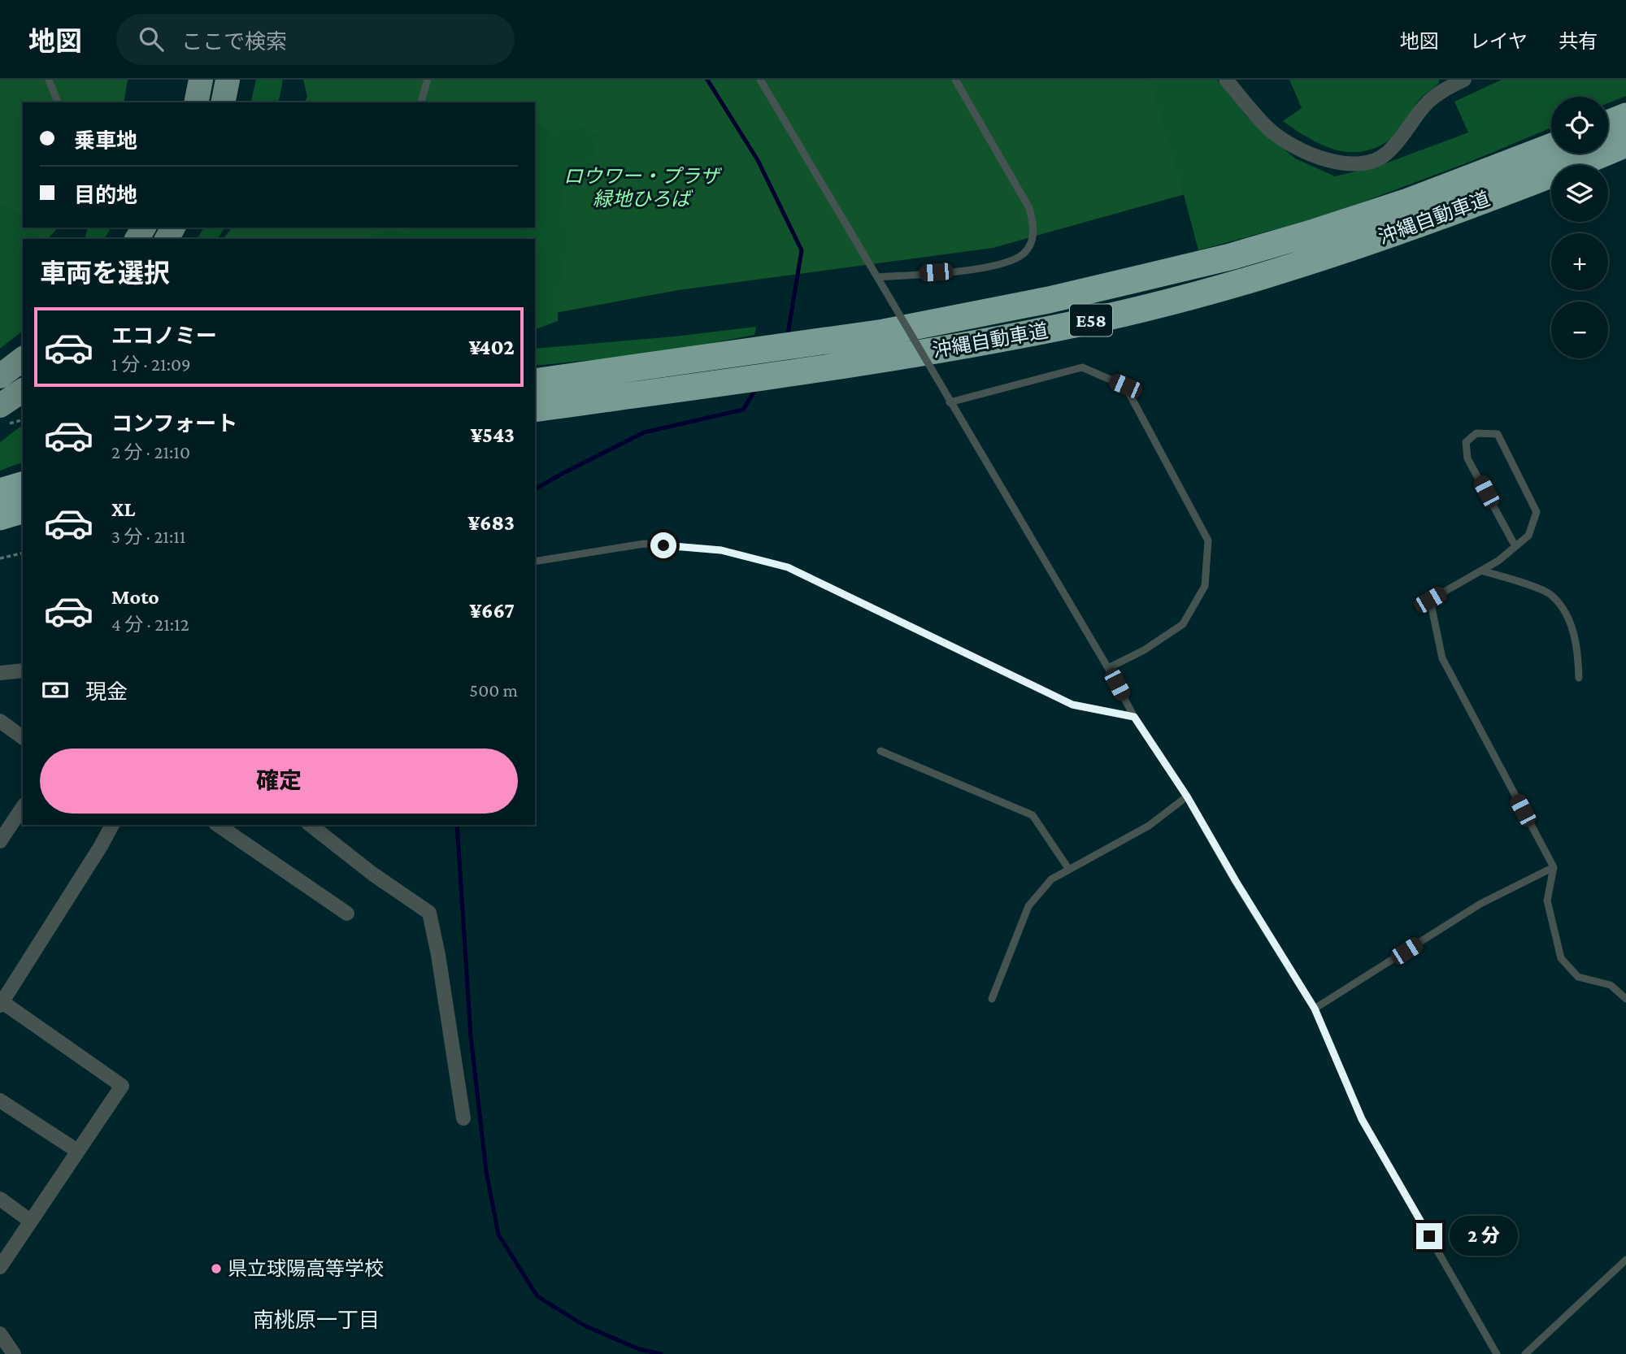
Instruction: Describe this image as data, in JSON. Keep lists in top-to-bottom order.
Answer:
{
  "streets": {
    "highway": ["沖縄自動車道", "E58"]
  },
  "districts": ["南桃原一丁目"],
  "parks": ["ロウワー・プラザ 緑地ひろば"],
  "places": ["県立球陽高等学校"],
  "page": {
    "header": "地図",
    "search": "ここで検索",
    "nav": ["地図", "レイヤ", "共有"],
    "map_buttons": ["+", "−"],
    "banner": ["乗車地", "目的地"],
    "heading": "車両を選択",
    "list": [
      {
        "name": "エコノミー",
        "note": "1 分 · 21:09",
        "value": "¥402"
      },
      {
        "name": "コンフォート",
        "note": "2 分 · 21:10",
        "value": "¥543"
      },
      {
        "name": "XL",
        "note": "3 分 · 21:11",
        "value": "¥683"
      },
      {
        "name": "Moto",
        "note": "4 分 · 21:12",
        "value": "¥667"
      }
    ],
    "pay": ["現金", "500 m"],
    "buttons": "確定",
    "bubble": "2 分"
  }
}
